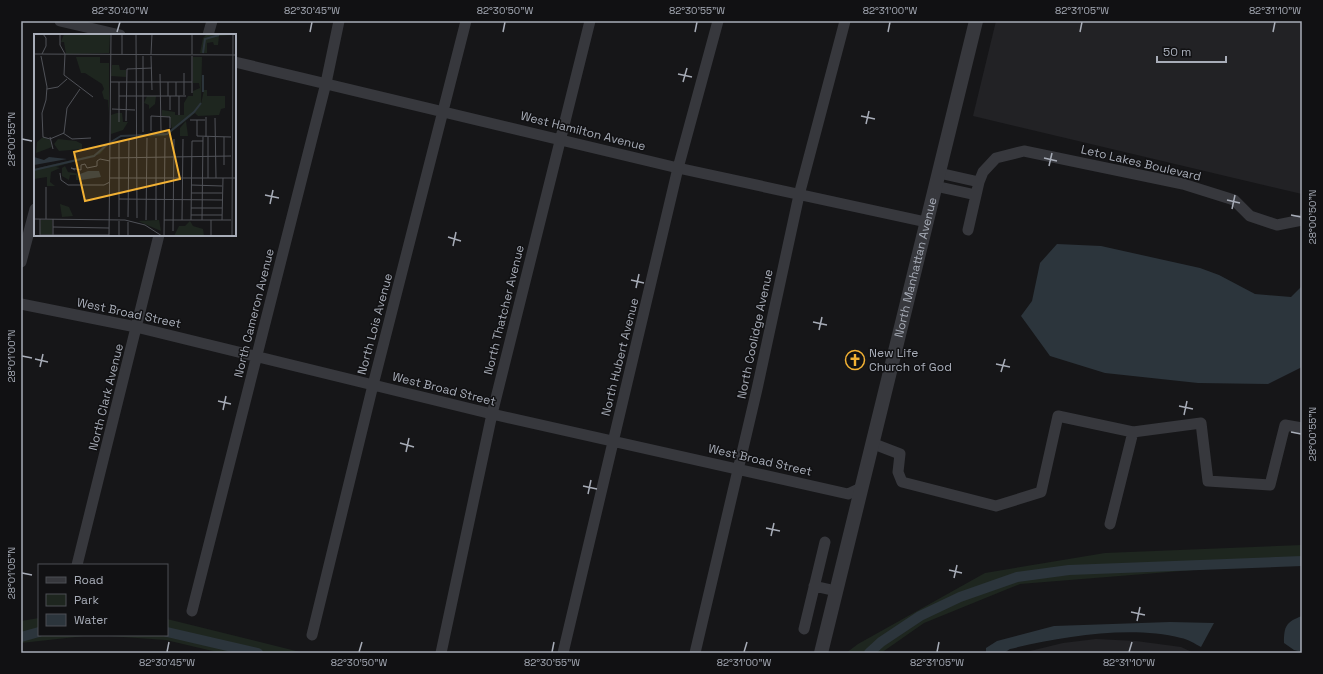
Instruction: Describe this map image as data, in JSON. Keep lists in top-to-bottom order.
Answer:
{
  "streets": {
    "street": [
      "West Hamilton Avenue",
      "Leto Lakes Boulevard",
      "North Manhattan Avenue",
      "North Thatcher Avenue",
      "West Broad Street",
      "North Cameron Avenue",
      "North Lois Avenue",
      "North Coolidge Avenue",
      "North Hubert Avenue",
      "North Clark Avenue"
    ]
  },
  "crossings": [
    ["West Hamilton Avenue", "North Manhattan Avenue"],
    ["West Hamilton Avenue", "North Thatcher Avenue"],
    ["West Hamilton Avenue", "North Cameron Avenue"],
    ["West Hamilton Avenue", "North Lois Avenue"],
    ["West Hamilton Avenue", "North Coolidge Avenue"],
    ["West Hamilton Avenue", "North Hubert Avenue"],
    ["North Manhattan Avenue", "West Broad Street"],
    ["North Thatcher Avenue", "West Broad Street"],
    ["West Broad Street", "North Cameron Avenue"],
    ["West Broad Street", "North Lois Avenue"],
    ["West Broad Street", "North Coolidge Avenue"],
    ["West Broad Street", "North Hubert Avenue"],
    ["West Broad Street", "North Clark Avenue"]
  ],
  "places": {
    "church": ["New Life Church of God"]
  },
  "legend": ["Road", "Park", "Water"],
  "scale_bar": "50 m",
  "coordinates": [
    "82°30'40\"W",
    "82°30'45\"W",
    "82°30'50\"W",
    "82°30'55\"W",
    "82°31'00\"W",
    "82°31'05\"W",
    "82°31'10\"W",
    "28°00'55\"N",
    "28°00'50\"N",
    "28°01'00\"N",
    "28°01'05\"N"
  ]
}
